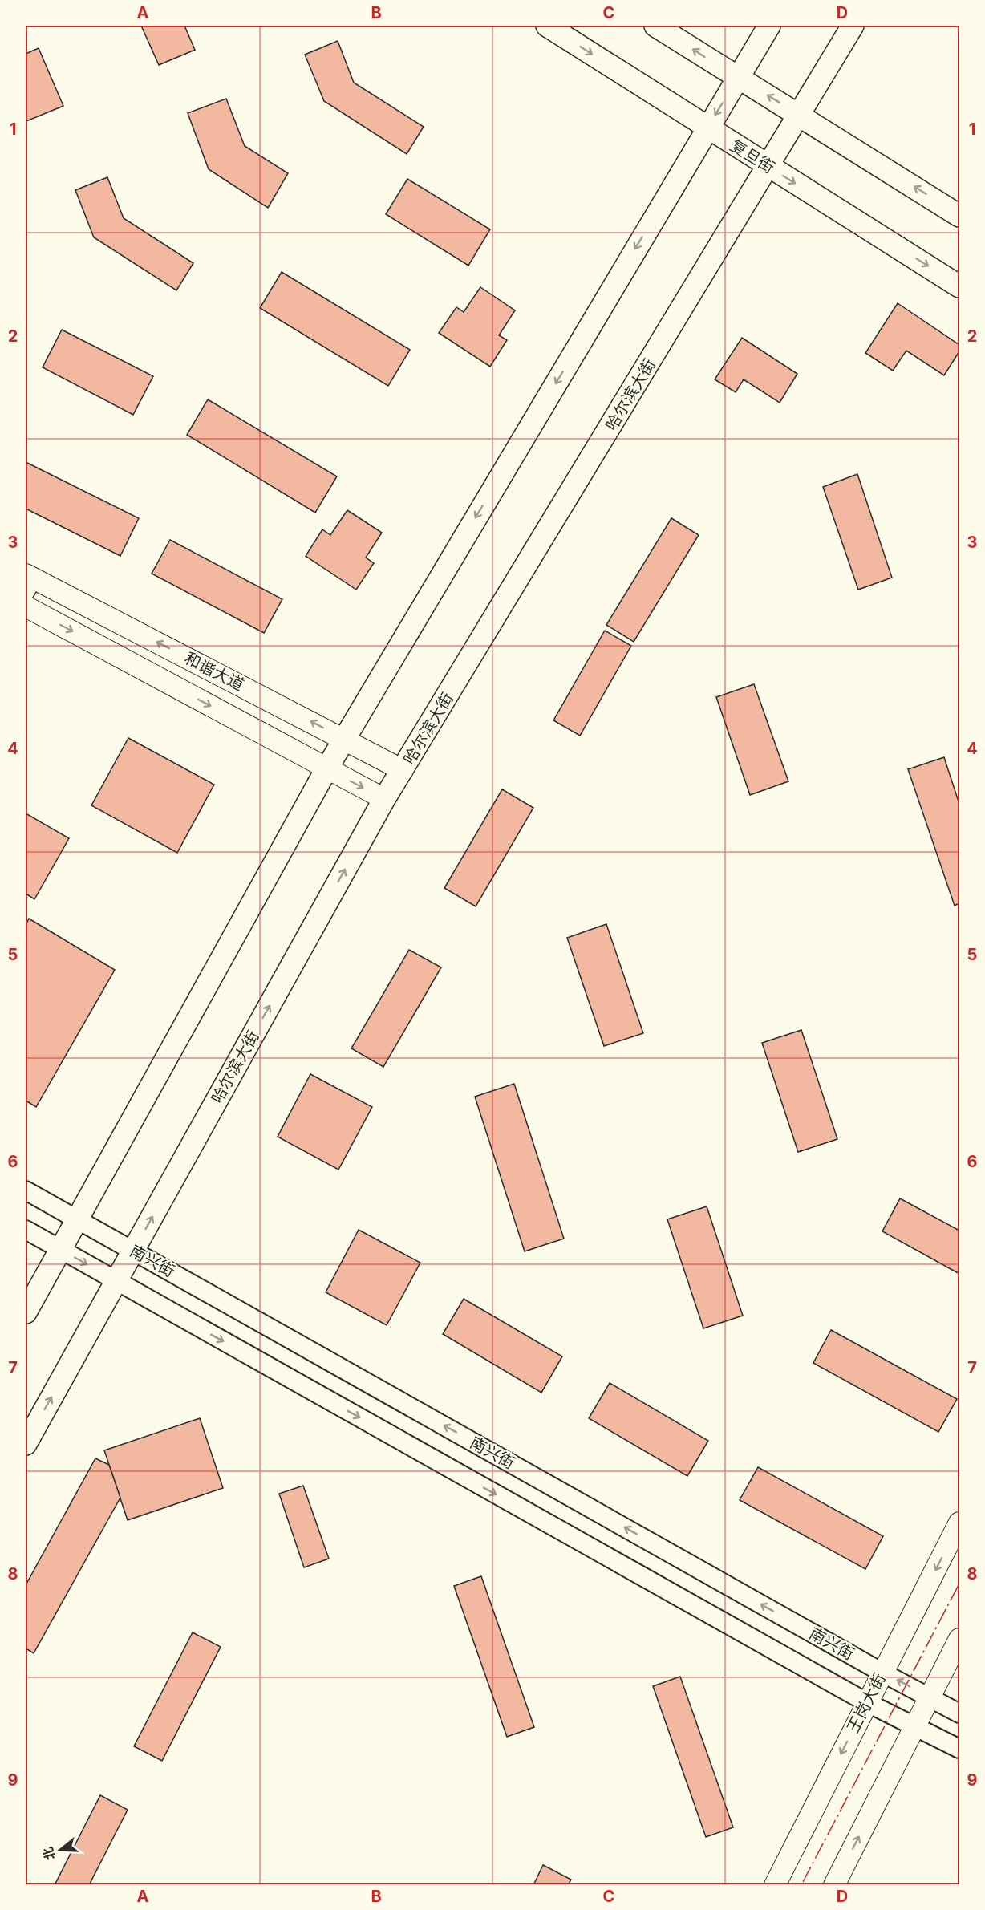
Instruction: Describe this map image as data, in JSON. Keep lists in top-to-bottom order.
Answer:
{
  "streets": {
    "main road": [
      "复旦街",
      "哈尔滨大街",
      "和谐大道",
      "王岗大街"
    ],
    "street": ["南兴街"]
  },
  "crossings": [
    ["复旦街", "哈尔滨大街"],
    ["哈尔滨大街", "和谐大道"],
    ["哈尔滨大街", "南兴街"],
    ["南兴街", "王岗大街"]
  ],
  "north": "left",
  "grid": {
    "columns": [
      "A",
      "B",
      "C",
      "D"
    ],
    "rows": [
      "1",
      "2",
      "3",
      "4",
      "5",
      "6",
      "7",
      "8",
      "9"
    ]
  }
}
